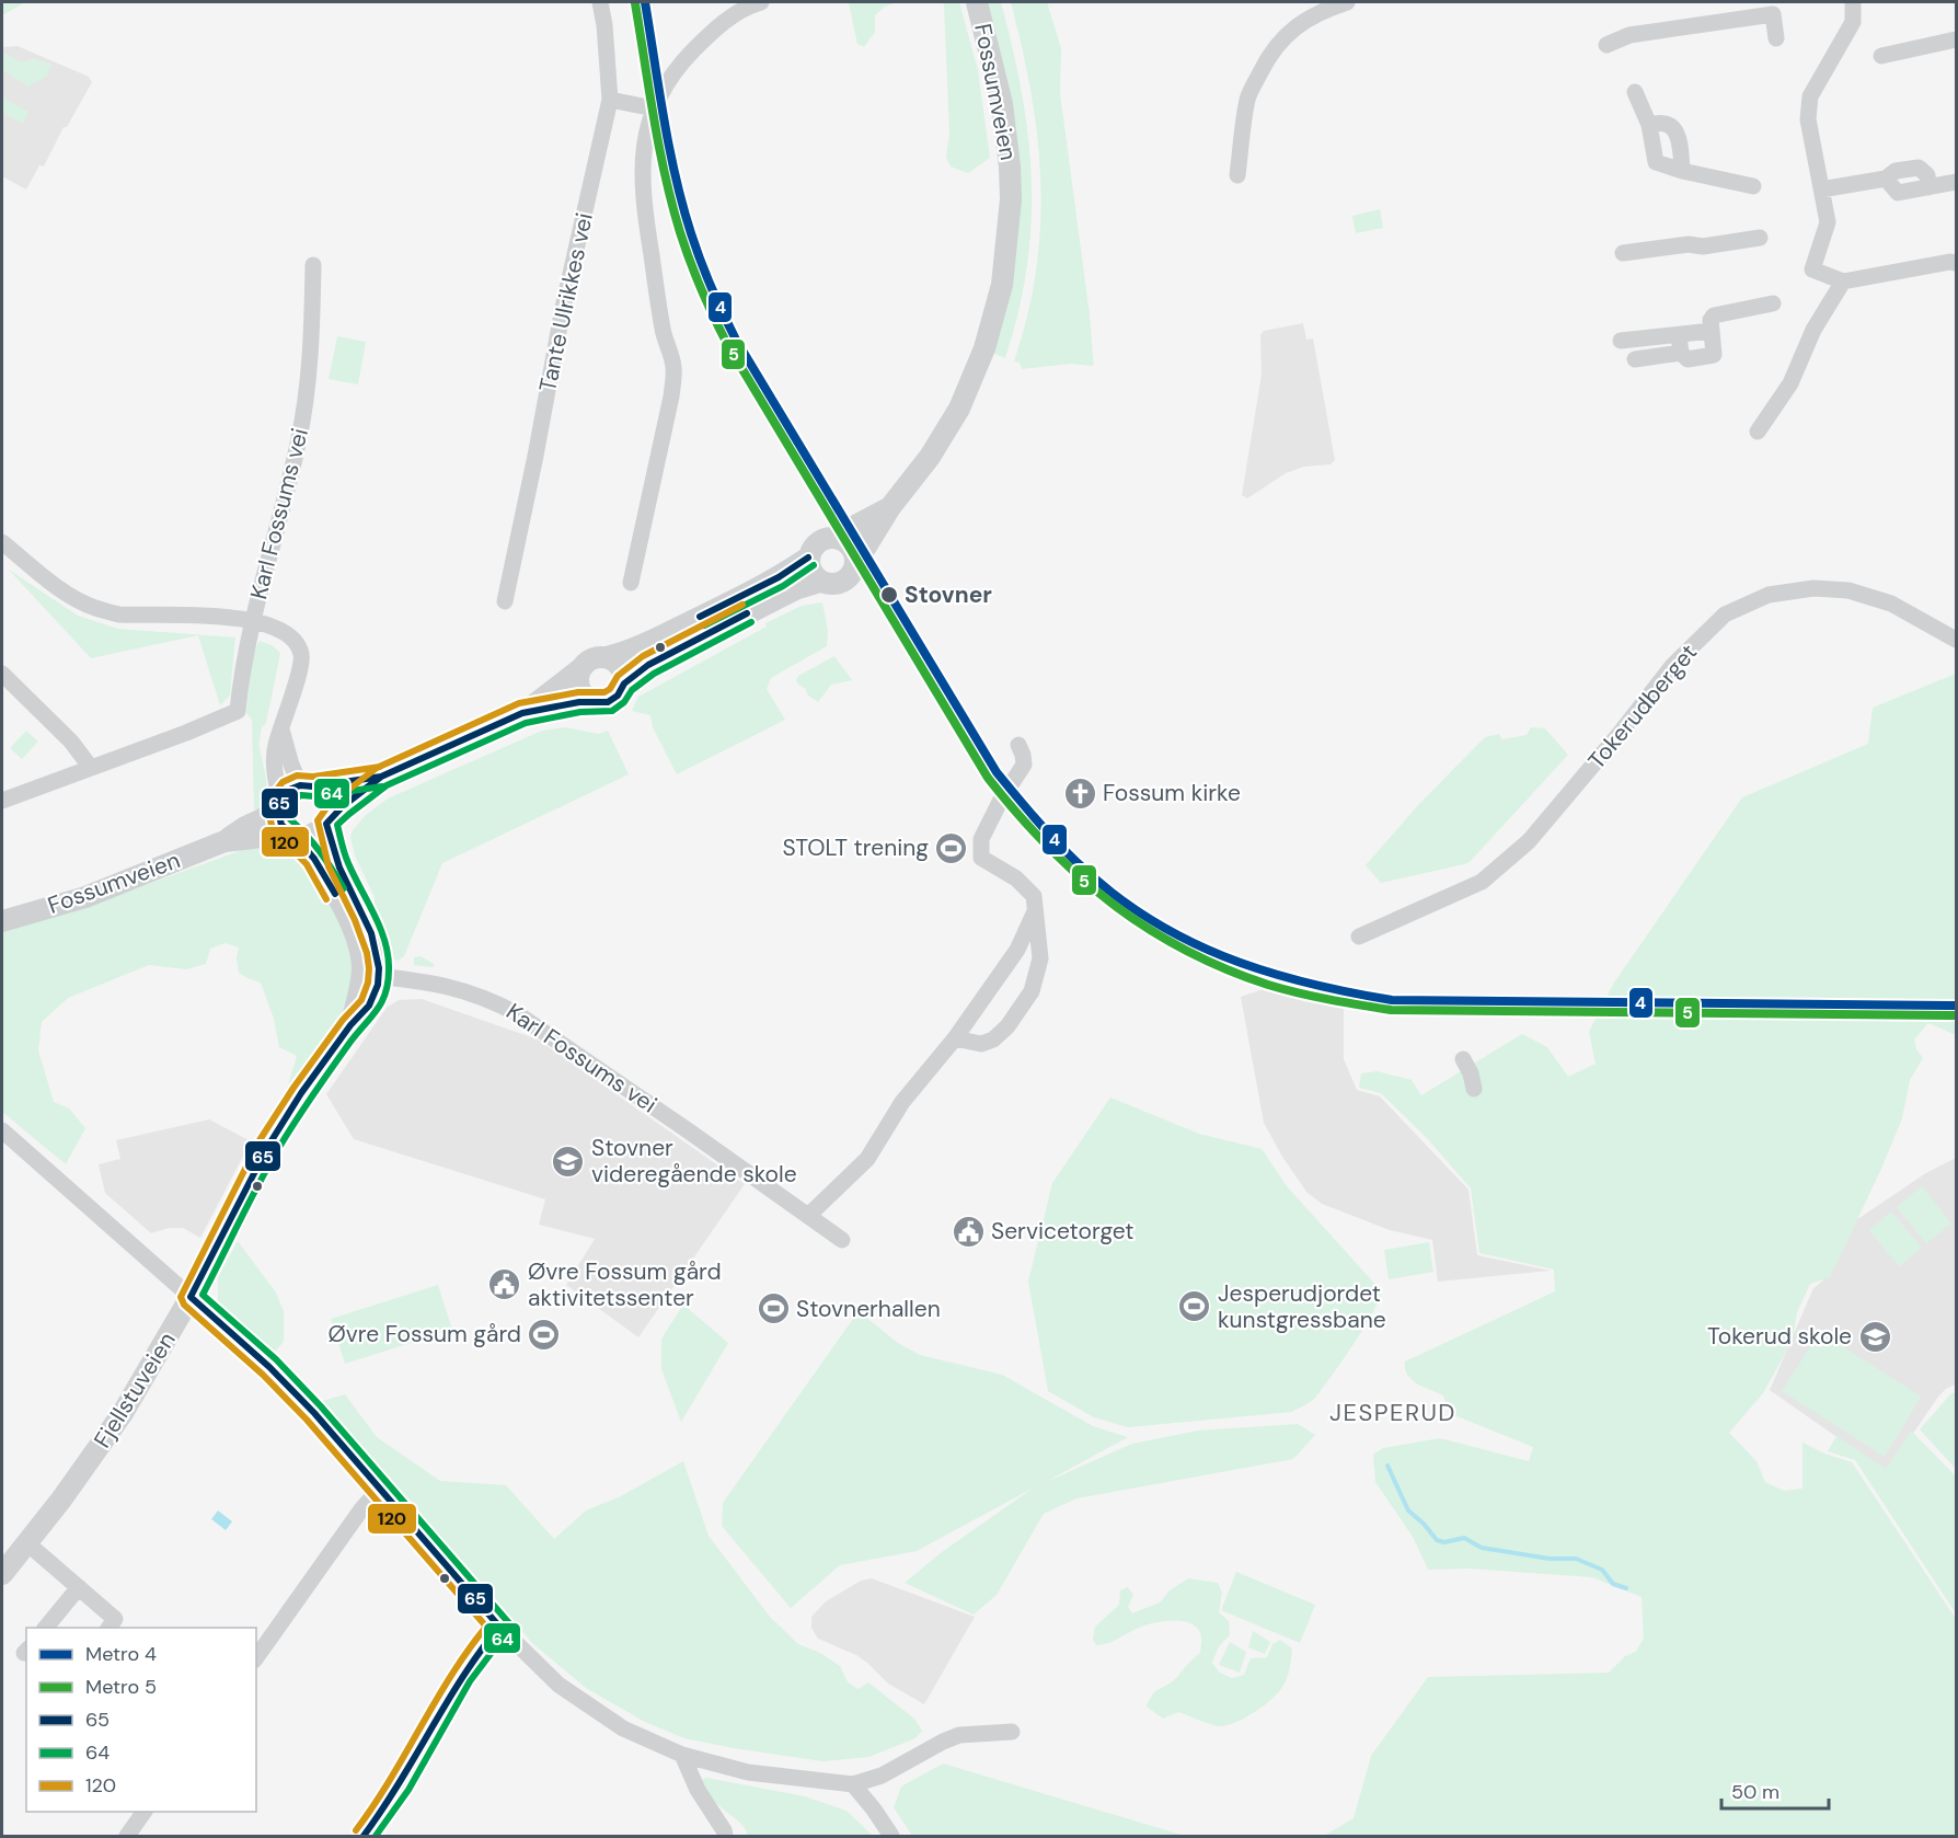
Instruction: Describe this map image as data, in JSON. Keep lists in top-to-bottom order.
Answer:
{
  "streets": {
    "street": [
      "Fossumveien",
      "Tante Ulrikkes vei",
      "Karl Fossums vei",
      "Tokerudberget",
      "Fjellstuveien"
    ]
  },
  "crossings": [
    ["Fossumveien", "Karl Fossums vei"],
    ["Fossumveien", "Fjellstuveien"],
    ["Karl Fossums vei", "Fjellstuveien"]
  ],
  "districts": ["JESPERUD"],
  "places": {
    "other": ["Stovner"],
    "church": ["Fossum kirke"],
    "sports": [
      "STOLT trening",
      "Jesperudjordet kunstgressbane",
      "Stovnerhallen",
      "Øvre Fossum gård"
    ],
    "school or university": ["Stovner videregående skole", "Tokerud skole"],
    "public building": ["Servicetorget", "Øvre Fossum gård aktivitetssenter"]
  },
  "lines": [
    "metro line 4",
    "metro line 5",
    "transit line 65",
    "transit line 64",
    "transit line 120"
  ],
  "legend": [
    "Metro 4",
    "Metro 5",
    "65",
    "64",
    "120"
  ],
  "scale_bar": "50 m"
}
